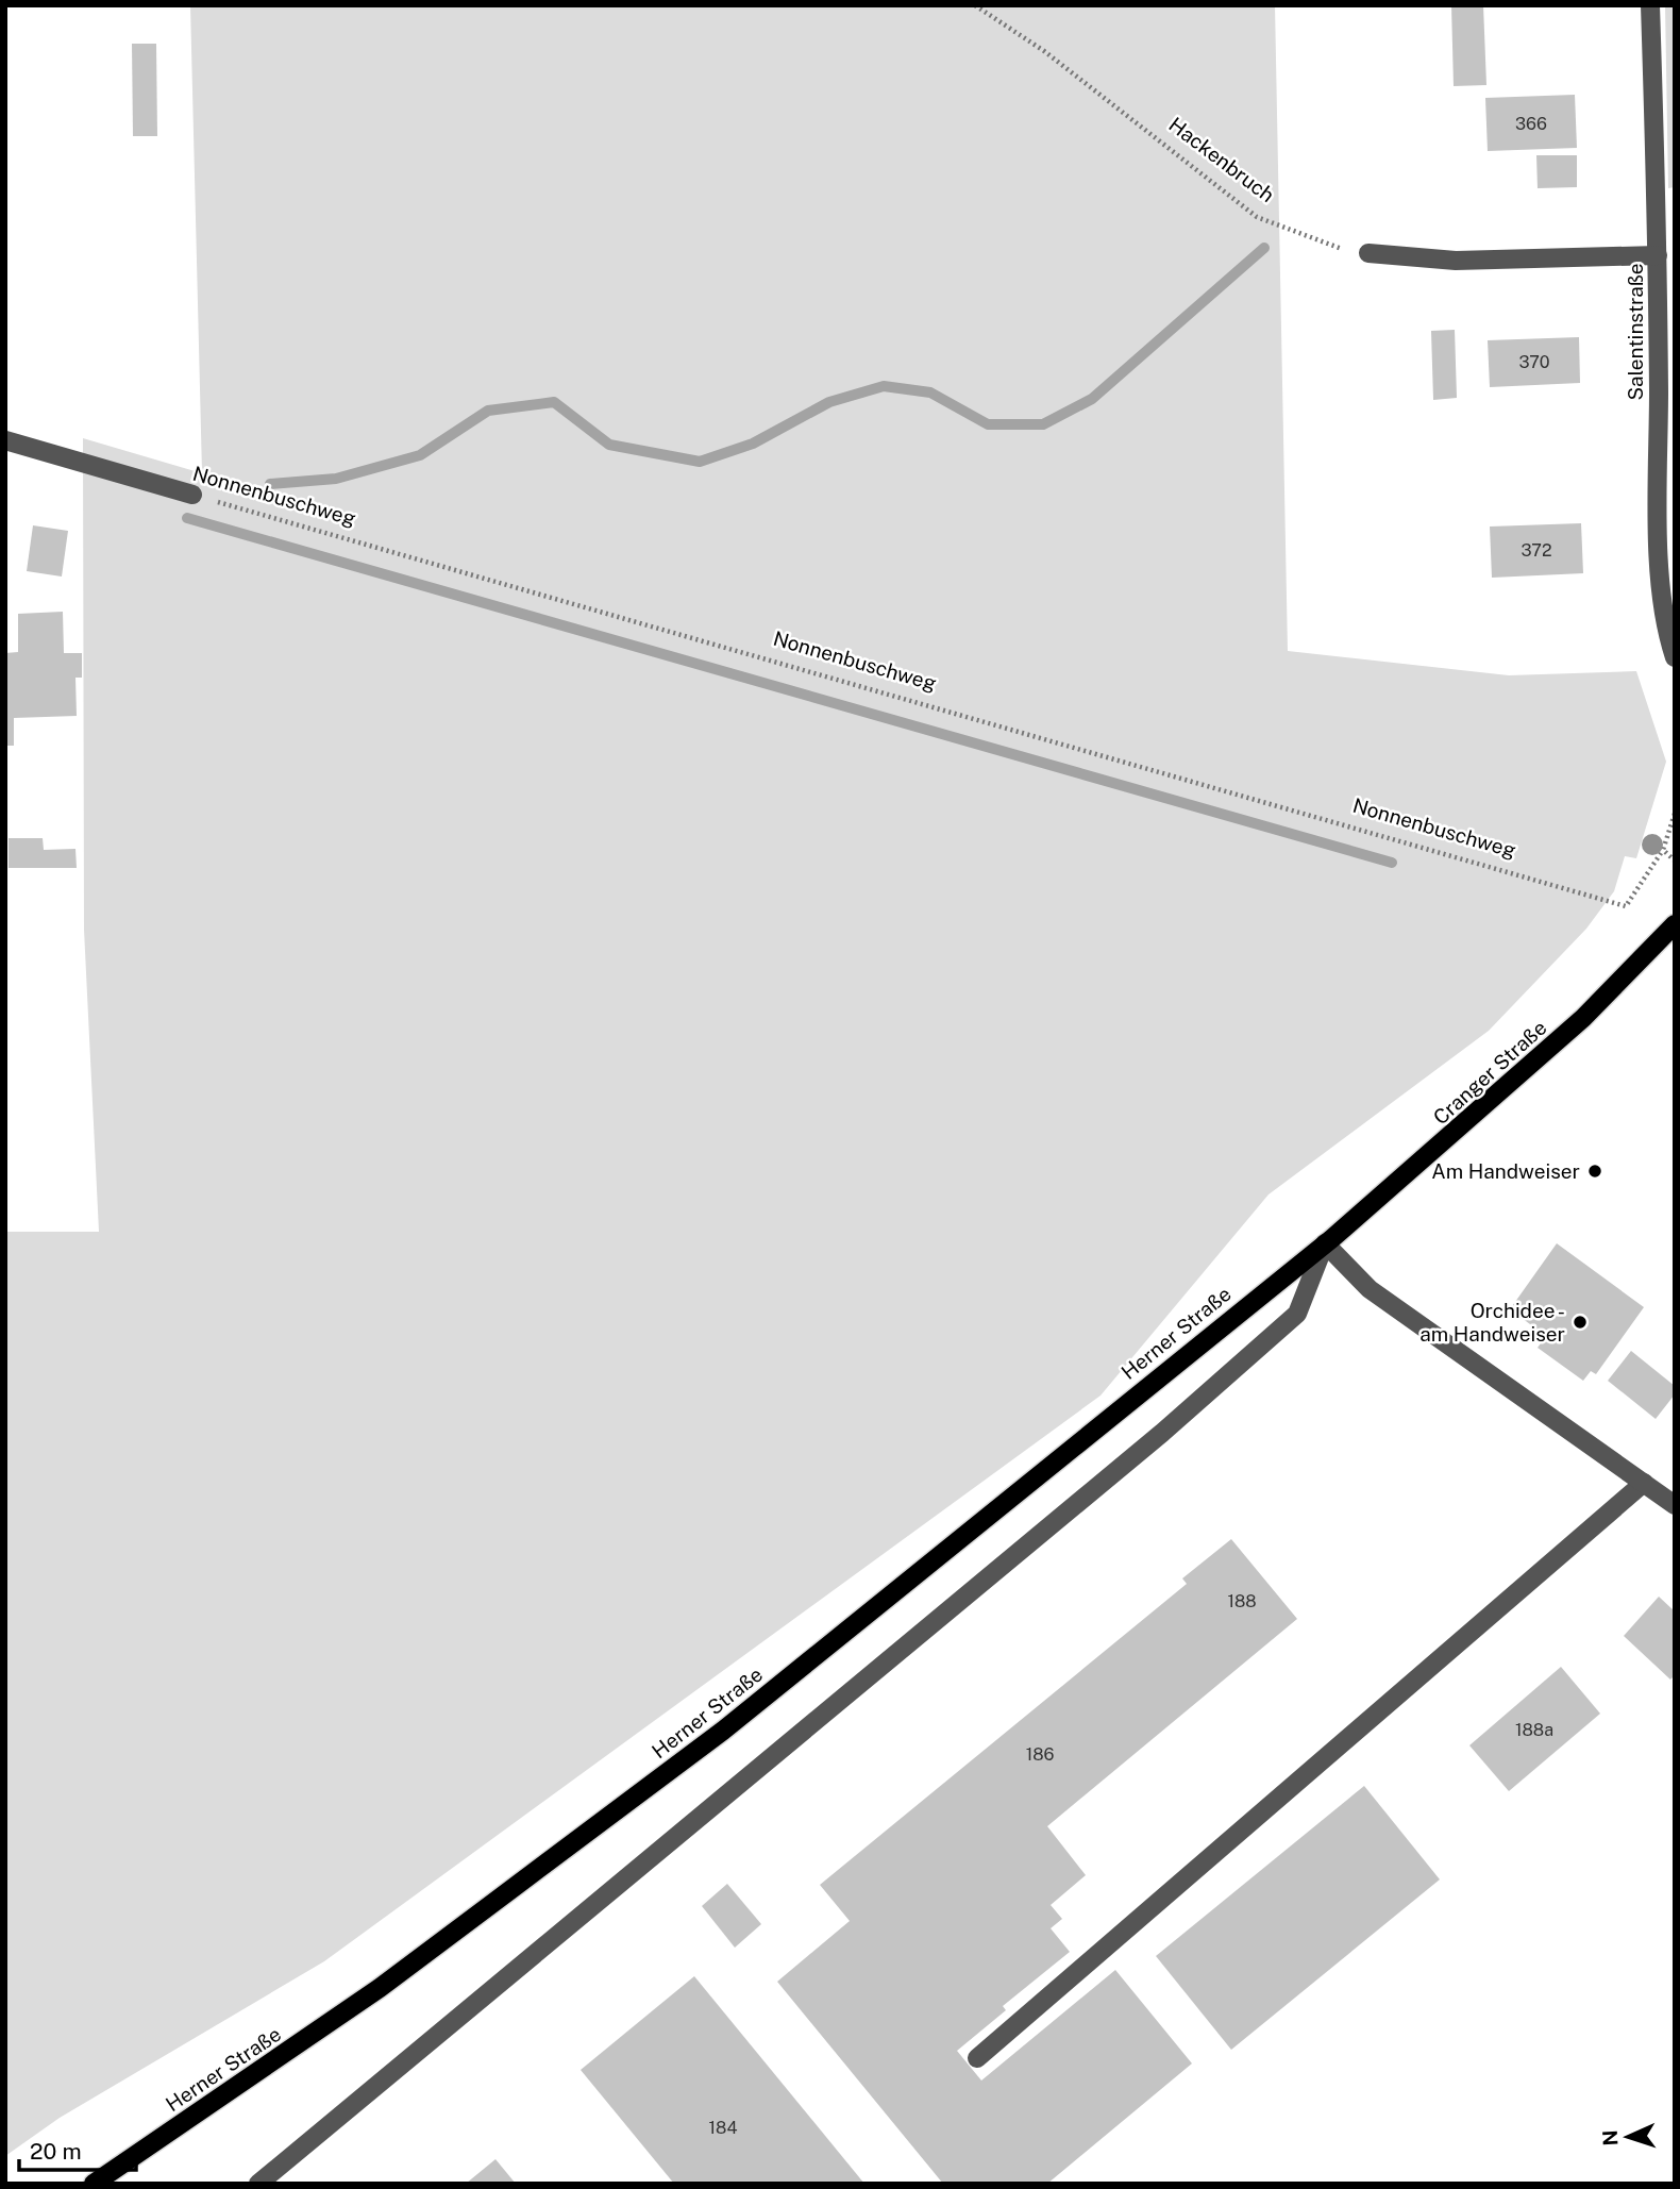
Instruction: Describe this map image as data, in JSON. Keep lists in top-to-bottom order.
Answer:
{
  "streets": {
    "main road": ["Cranger Straße", "Herner Straße"],
    "street": ["Salentinstraße", "Nonnenbuschweg"],
    "path": ["Hackenbruch"]
  },
  "crossings": [
    ["Cranger Straße", "Herner Straße"]
  ],
  "places": ["Am Handweiser", "Orchidee - am Handweiser"],
  "house_numbers": [
    "366",
    "370",
    "372",
    "188",
    "188a",
    "186",
    "184"
  ],
  "scale_bar": "20 m",
  "north": "left"
}
